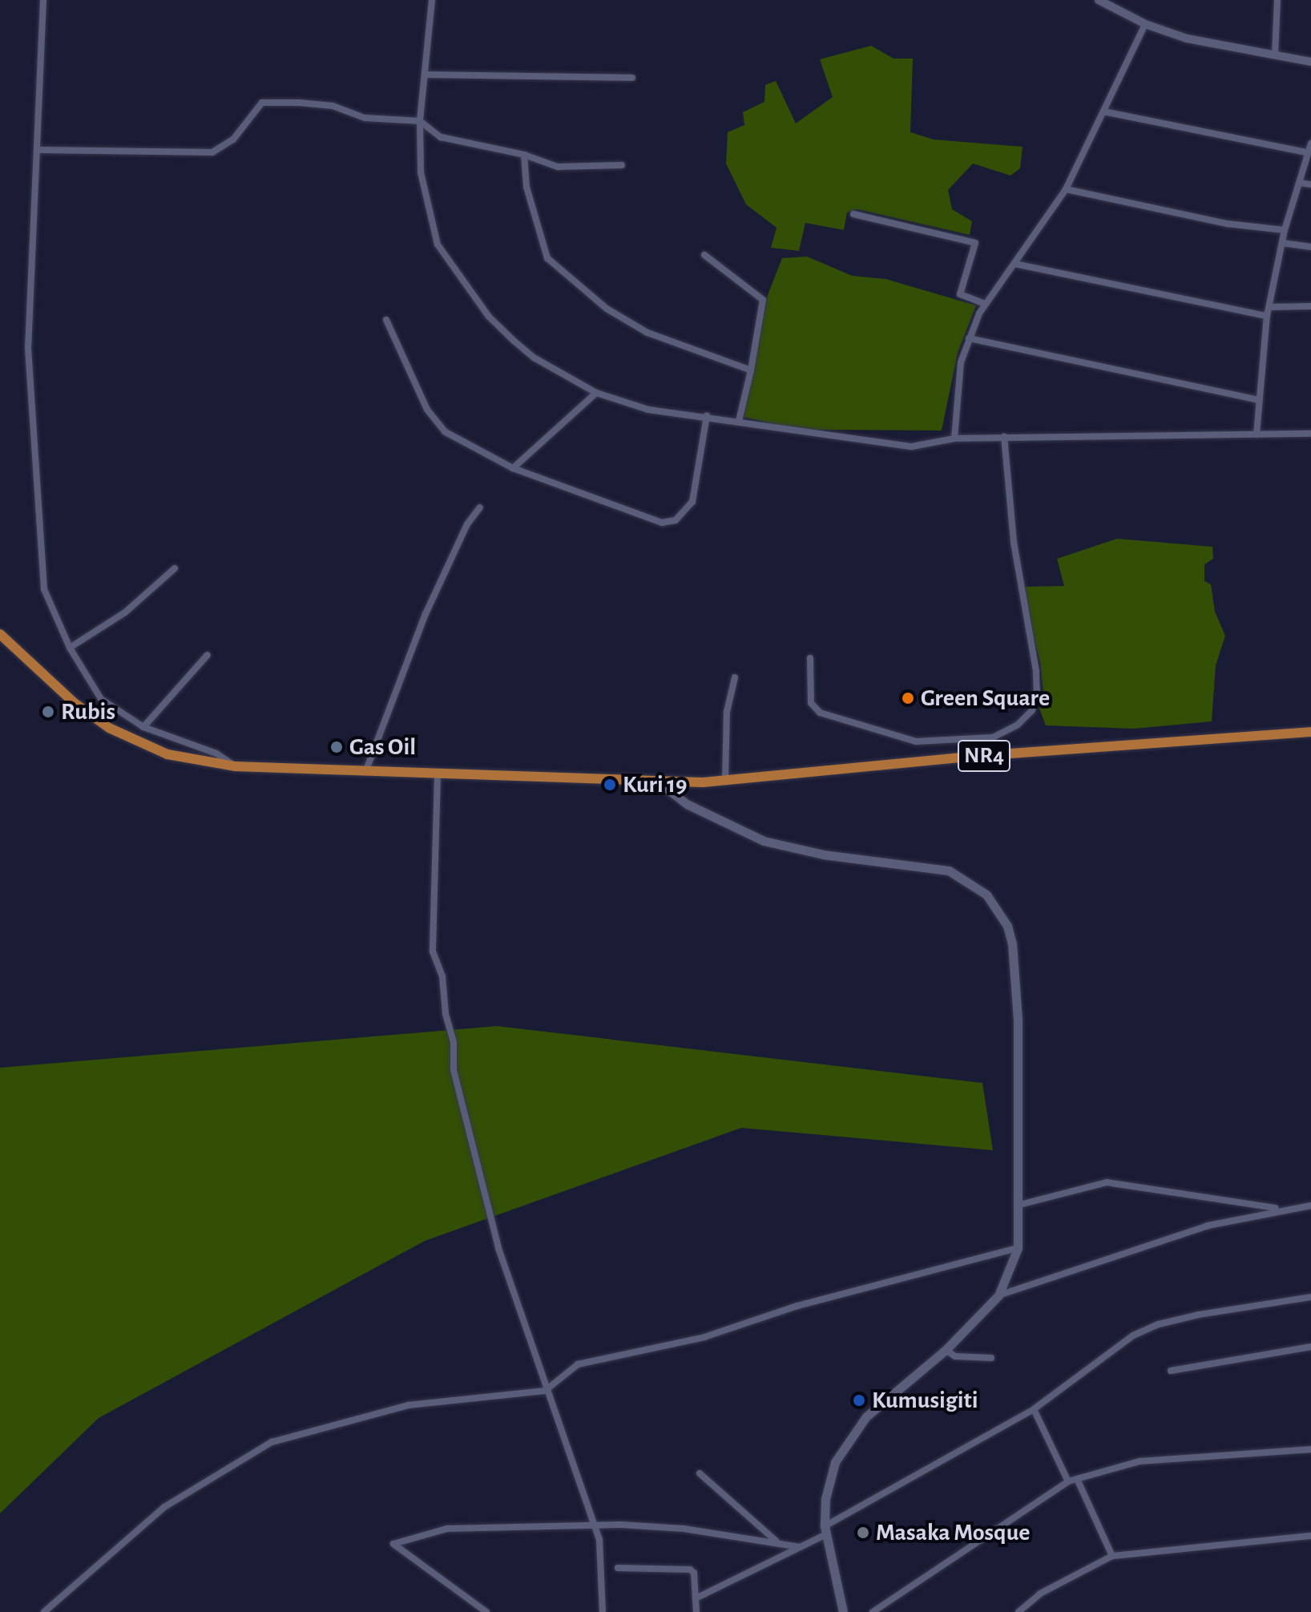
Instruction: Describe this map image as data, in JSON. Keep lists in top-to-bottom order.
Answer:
{
  "streets": {
    "highway": ["NR4"]
  },
  "places": [
    "Green Square",
    "Rubis",
    "Gas Oil",
    "Kuri 19",
    "Kumusigiti",
    "Masaka Mosque"
  ]
}
